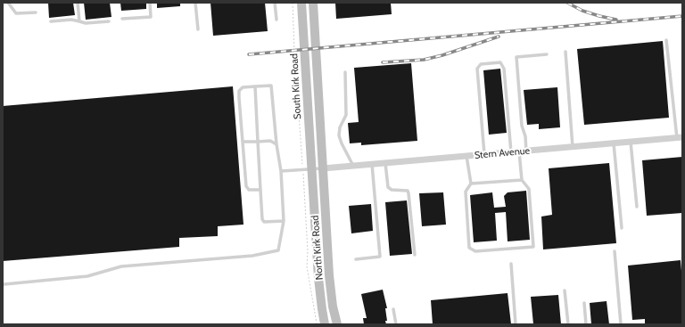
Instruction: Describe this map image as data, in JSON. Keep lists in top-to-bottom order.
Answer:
{
  "streets": {
    "main road": ["South Kirk Road", "North Kirk Road"],
    "street": ["Stern Avenue"]
  },
  "crossings": [
    ["South Kirk Road", "North Kirk Road"],
    ["Stern Avenue", "North Kirk Road"]
  ]
}
